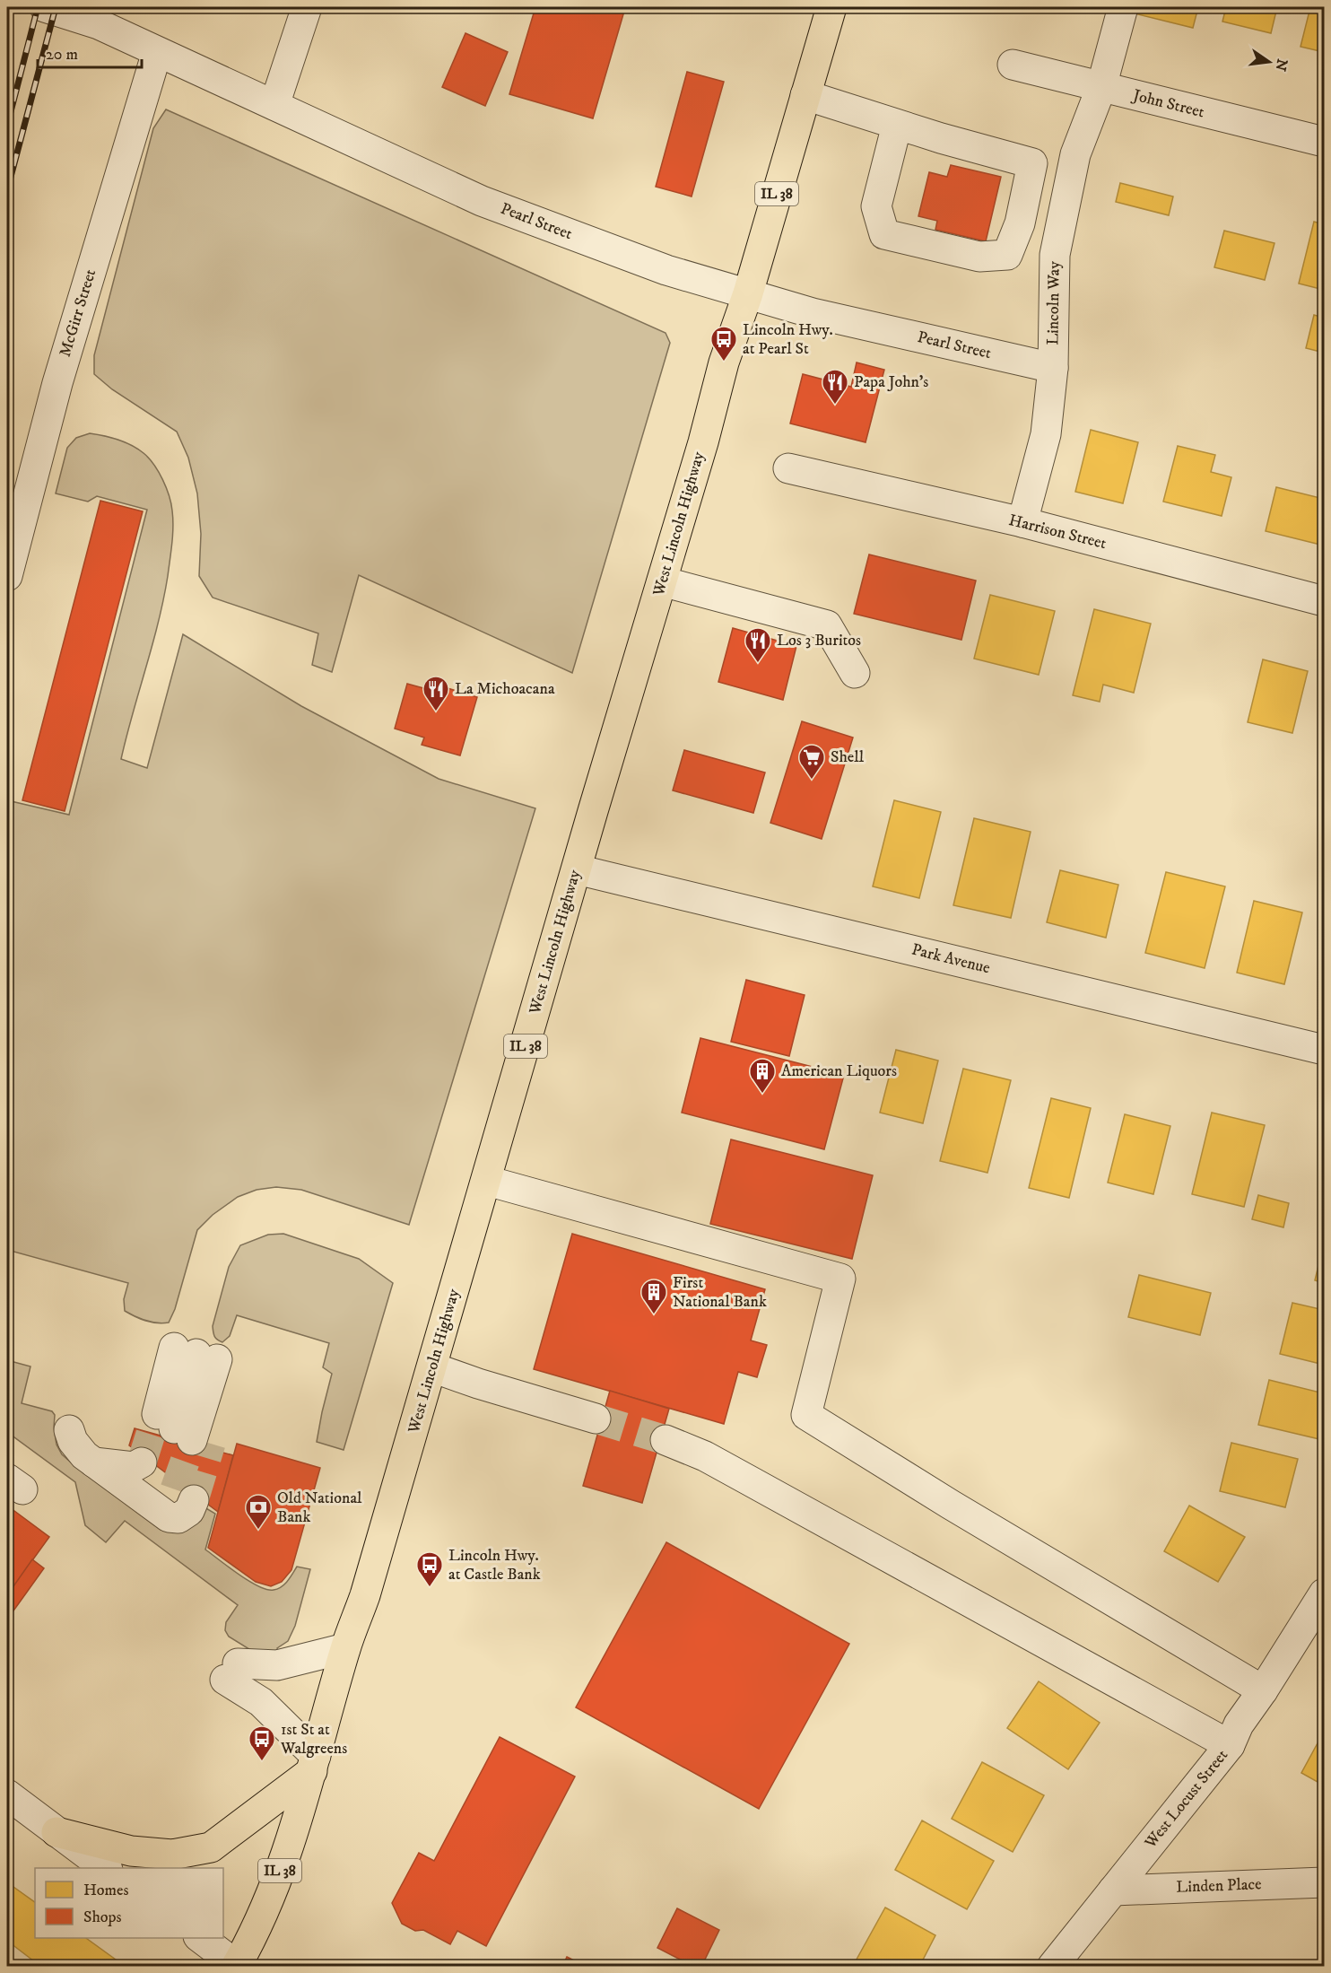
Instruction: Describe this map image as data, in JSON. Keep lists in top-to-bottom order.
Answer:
{
  "streets": {
    "main road": ["IL 38", "West Lincoln Highway"],
    "street": [
      "John Street",
      "Pearl Street",
      "Lincoln Way",
      "McGirr Street",
      "Harrison Street",
      "Park Avenue",
      "West Locust Street",
      "Linden Place"
    ]
  },
  "crossings": [
    ["John Street", "Lincoln Way"],
    ["Pearl Street", "Lincoln Way"],
    ["Pearl Street", "McGirr Street"],
    ["Pearl Street", "West Lincoln Highway"],
    ["Lincoln Way", "Harrison Street"],
    ["West Lincoln Highway", "Park Avenue"],
    ["West Locust Street", "Linden Place"]
  ],
  "places": {
    "bus stop": ["Lincoln Hwy. at Pearl St", "Lincoln Hwy. at Castle Bank", "1st St at Walgreens"],
    "restaurant": ["Papa John's", "Los 3 Buritos", "La Michoacana"],
    "supermarket": ["Shell"],
    "building": ["American Liquors", "First National Bank"],
    "bank": ["Old National Bank"]
  },
  "legend": ["Homes", "Shops"],
  "scale_bar": "20 m",
  "north": "right"
}
